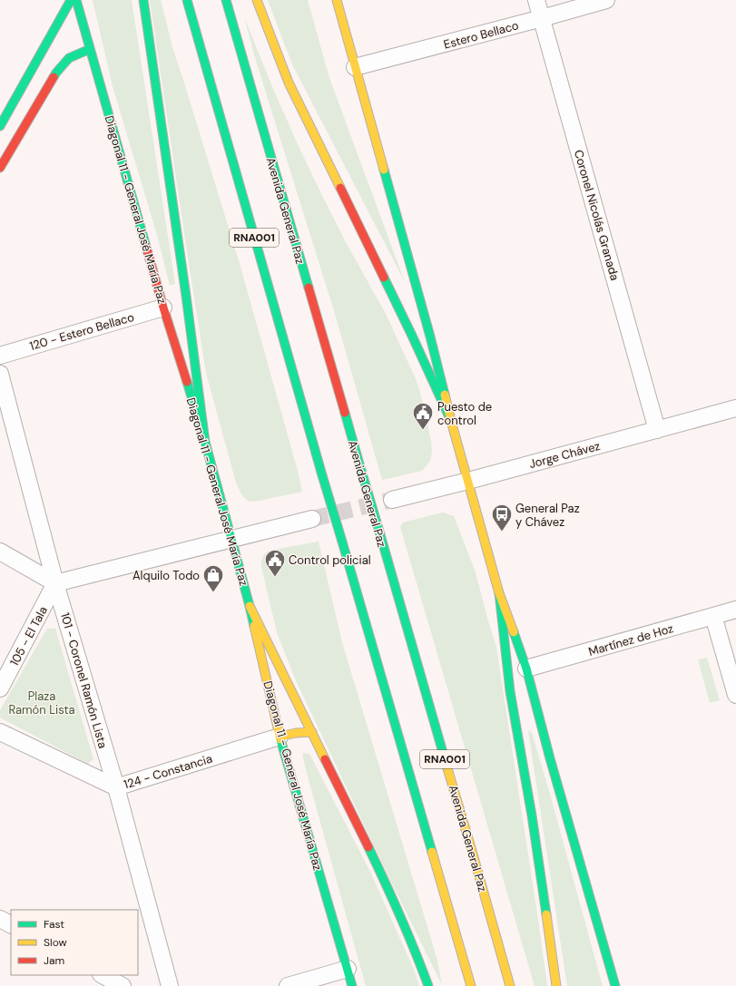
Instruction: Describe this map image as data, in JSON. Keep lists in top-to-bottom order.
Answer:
{
  "streets": {
    "main road": ["Diagonal 11 - General José María Paz", "Avenida General Paz", "RNA001"],
    "street": [
      "Estero Bellaco",
      "Coronel Nicolás Granada",
      "120 - Estero Bellaco",
      "Jorge Chávez",
      "105 - El Tala",
      "Martínez de Hoz",
      "101 - Coronel Ramón Lista",
      "124 - Constancia"
    ]
  },
  "crossings": [
    ["Estero Bellaco", "Coronel Nicolás Granada"],
    ["Diagonal 11 - General José María Paz", "120 - Estero Bellaco"],
    ["Diagonal 11 - General José María Paz", "124 - Constancia"],
    ["Coronel Nicolás Granada", "Jorge Chávez"],
    ["105 - El Tala", "101 - Coronel Ramón Lista"],
    ["101 - Coronel Ramón Lista", "124 - Constancia"]
  ],
  "parks": ["Plaza Ramón Lista"],
  "places": {
    "public building": ["Puesto de control", "Control policial"],
    "bus stop": ["General Paz y Chávez"],
    "shop": ["Alquilo Todo"]
  },
  "legend": ["Fast", "Slow", "Jam"]
}
